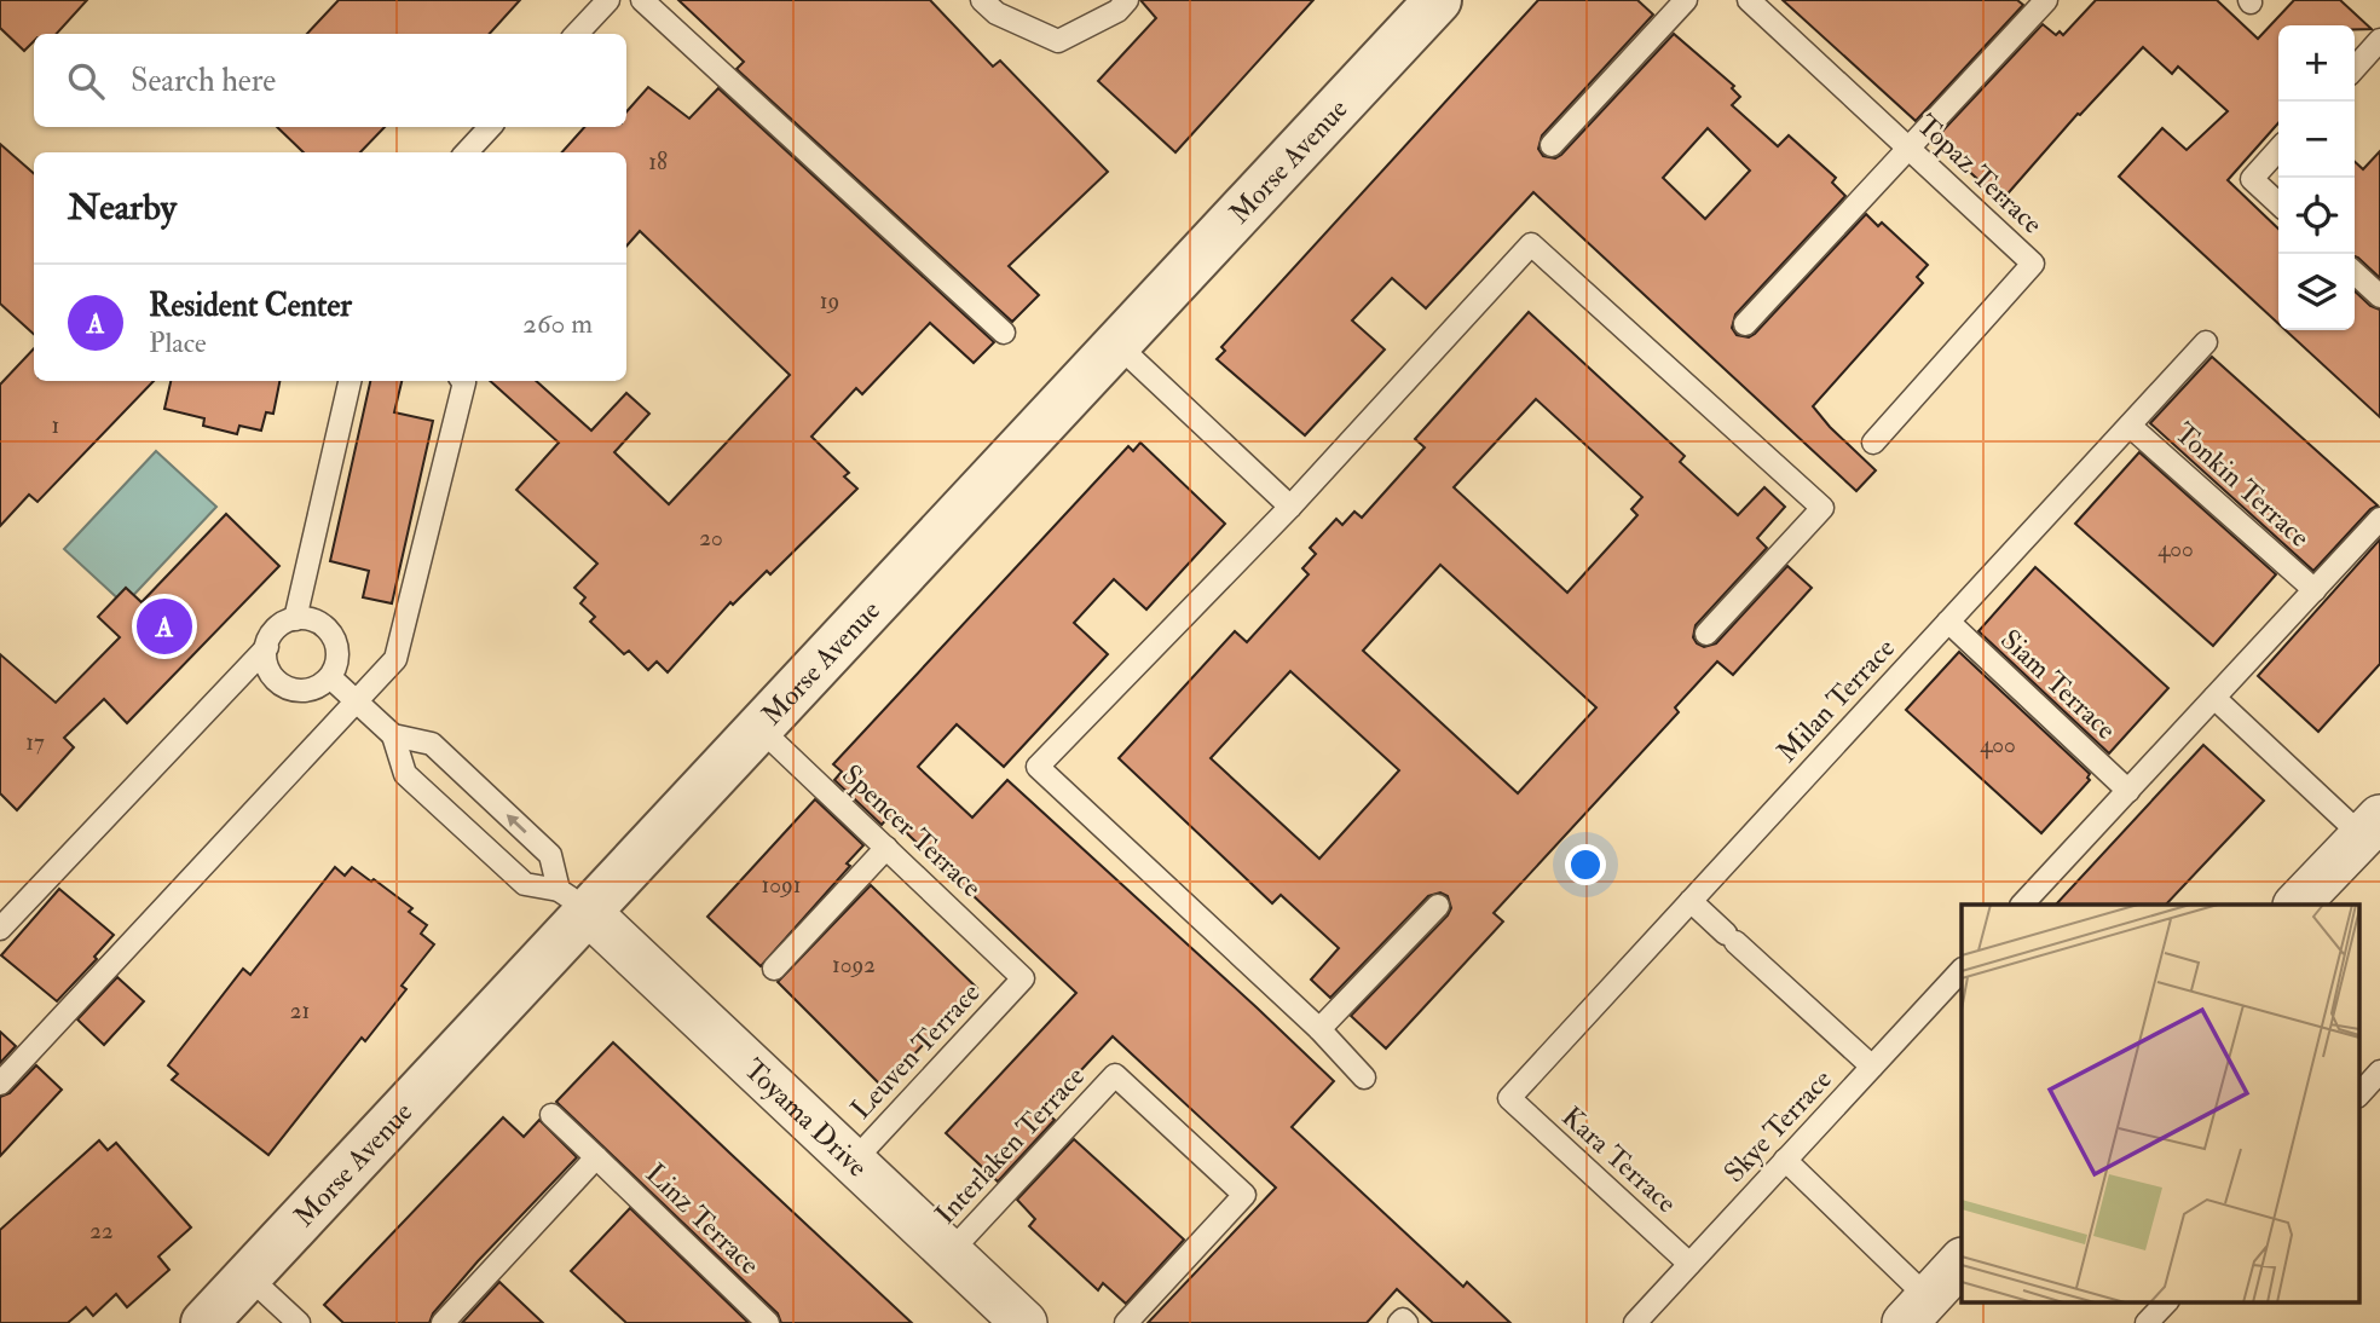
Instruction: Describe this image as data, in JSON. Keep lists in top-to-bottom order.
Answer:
{
  "streets": {
    "street": ["Morse Avenue", "Toyama Drive"],
    "lane": [
      "Topaz Terrace",
      "Tonkin Terrace",
      "Siam Terrace",
      "Milan Terrace",
      "Spencer Terrace",
      "Leuven Terrace",
      "Skye Terrace",
      "Interlaken Terrace",
      "Kara Terrace",
      "Linz Terrace"
    ]
  },
  "crossings": [
    ["Morse Avenue", "Spencer Terrace"],
    ["Morse Avenue", "Toyama Drive"],
    ["Tonkin Terrace", "Milan Terrace"],
    ["Siam Terrace", "Milan Terrace"],
    ["Milan Terrace", "Kara Terrace"],
    ["Spencer Terrace", "Leuven Terrace"],
    ["Leuven Terrace", "Toyama Drive"],
    ["Toyama Drive", "Interlaken Terrace"],
    ["Skye Terrace", "Kara Terrace"]
  ],
  "house_numbers": [
    "18",
    "19",
    "1",
    "20",
    "400",
    "17",
    "400",
    "1091",
    "1092",
    "21",
    "22"
  ],
  "page": {
    "map_buttons": ["+", "−"],
    "search": "Search here",
    "heading": "Nearby",
    "list": [
      {
        "mark": "A",
        "name": "Resident Center",
        "note": "Place",
        "value": "260 m"
      }
    ],
    "pins": "A"
  }
}
